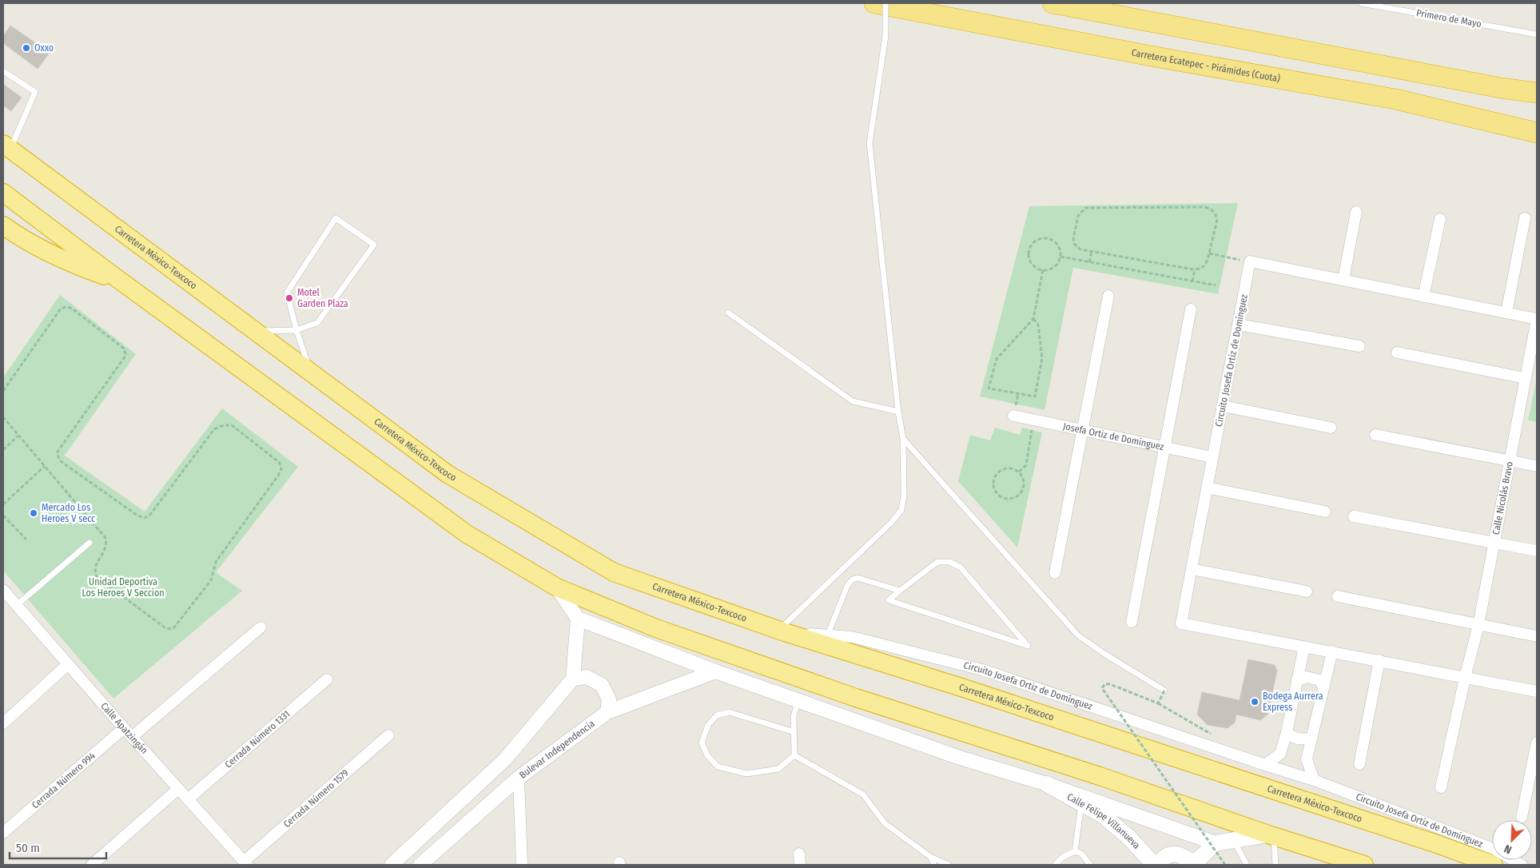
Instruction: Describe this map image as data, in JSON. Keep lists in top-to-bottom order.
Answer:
{
  "streets": {
    "highway": ["Carretera Ecatepec - Pirámides (Cuota)", "Carretera México-Texcoco"],
    "main road": ["Calle Felipe Villanueva"],
    "street": [
      "Circuito Josefa Ortiz de Domínguez",
      "Josefa Ortiz de Domínguez",
      "Calle Nicolás Bravo",
      "Calle Apatzingán",
      "Cerrada Número 1331",
      "Bulevar Independencia",
      "Cerrada Número 994",
      "Cerrada Número 1579"
    ],
    "lane": ["Primero de Mayo"]
  },
  "crossings": [
    ["Carretera México-Texcoco", "Circuito Josefa Ortiz de Domínguez"],
    ["Circuito Josefa Ortiz de Domínguez", "Josefa Ortiz de Domínguez"],
    ["Circuito Josefa Ortiz de Domínguez", "Calle Nicolás Bravo"],
    ["Calle Apatzingán", "Cerrada Número 1331"],
    ["Calle Apatzingán", "Cerrada Número 994"],
    ["Calle Apatzingán", "Cerrada Número 1579"]
  ],
  "parks": ["Unidad Deportiva Los Heroes V Seccion"],
  "places": [
    "Oxxo",
    "Motel Garden Plaza",
    "Mercado Los Heroes V secc",
    "Bodega Aurrera Express"
  ],
  "scale_bar": "50 m",
  "north": "bottom left"
}
